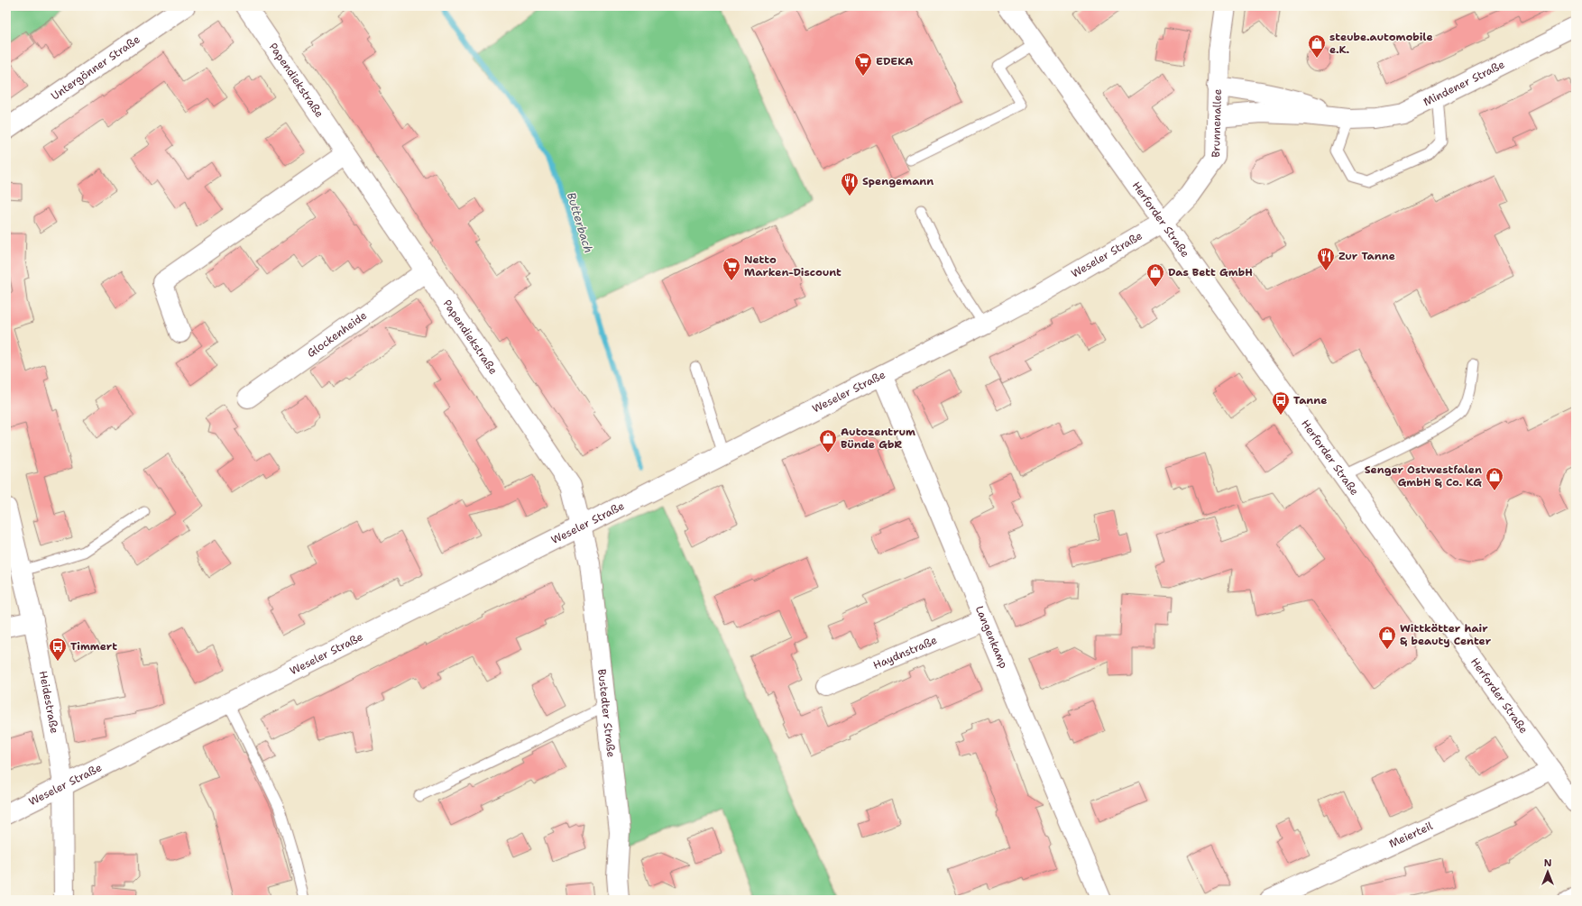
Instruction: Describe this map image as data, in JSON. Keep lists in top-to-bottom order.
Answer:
{
  "streets": {
    "street": [
      "Untergönner Straße",
      "Papendiekstraße",
      "Mindener Straße",
      "Brunnenallee",
      "Herforder Straße",
      "Weseler Straße",
      "Glockenheide",
      "Langenkamp",
      "Haydnstraße",
      "Heidestraße",
      "Bustedter Straße",
      "Meierteil"
    ]
  },
  "crossings": [
    ["Papendiekstraße", "Weseler Straße"],
    ["Papendiekstraße", "Glockenheide"],
    ["Papendiekstraße", "Bustedter Straße"],
    ["Mindener Straße", "Brunnenallee"],
    ["Brunnenallee", "Herforder Straße"],
    ["Brunnenallee", "Weseler Straße"],
    ["Herforder Straße", "Weseler Straße"],
    ["Herforder Straße", "Meierteil"],
    ["Weseler Straße", "Langenkamp"],
    ["Weseler Straße", "Heidestraße"],
    ["Weseler Straße", "Bustedter Straße"],
    ["Langenkamp", "Haydnstraße"]
  ],
  "water": ["Butterbach"],
  "places": {
    "shop": [
      "steube.automobile e.K.",
      "Das Bett GmbH",
      "Autozentrum Bünde GbR",
      "Senger Ostwestfalen GmbH & Co. KG",
      "Wittkötter hair & beauty Center"
    ],
    "supermarket": ["EDEKA", "Netto Marken-Discount"],
    "restaurant": ["Spengemann", "Zur Tanne"],
    "bus stop": ["Tanne", "Timmert"]
  },
  "north": "top"
}
